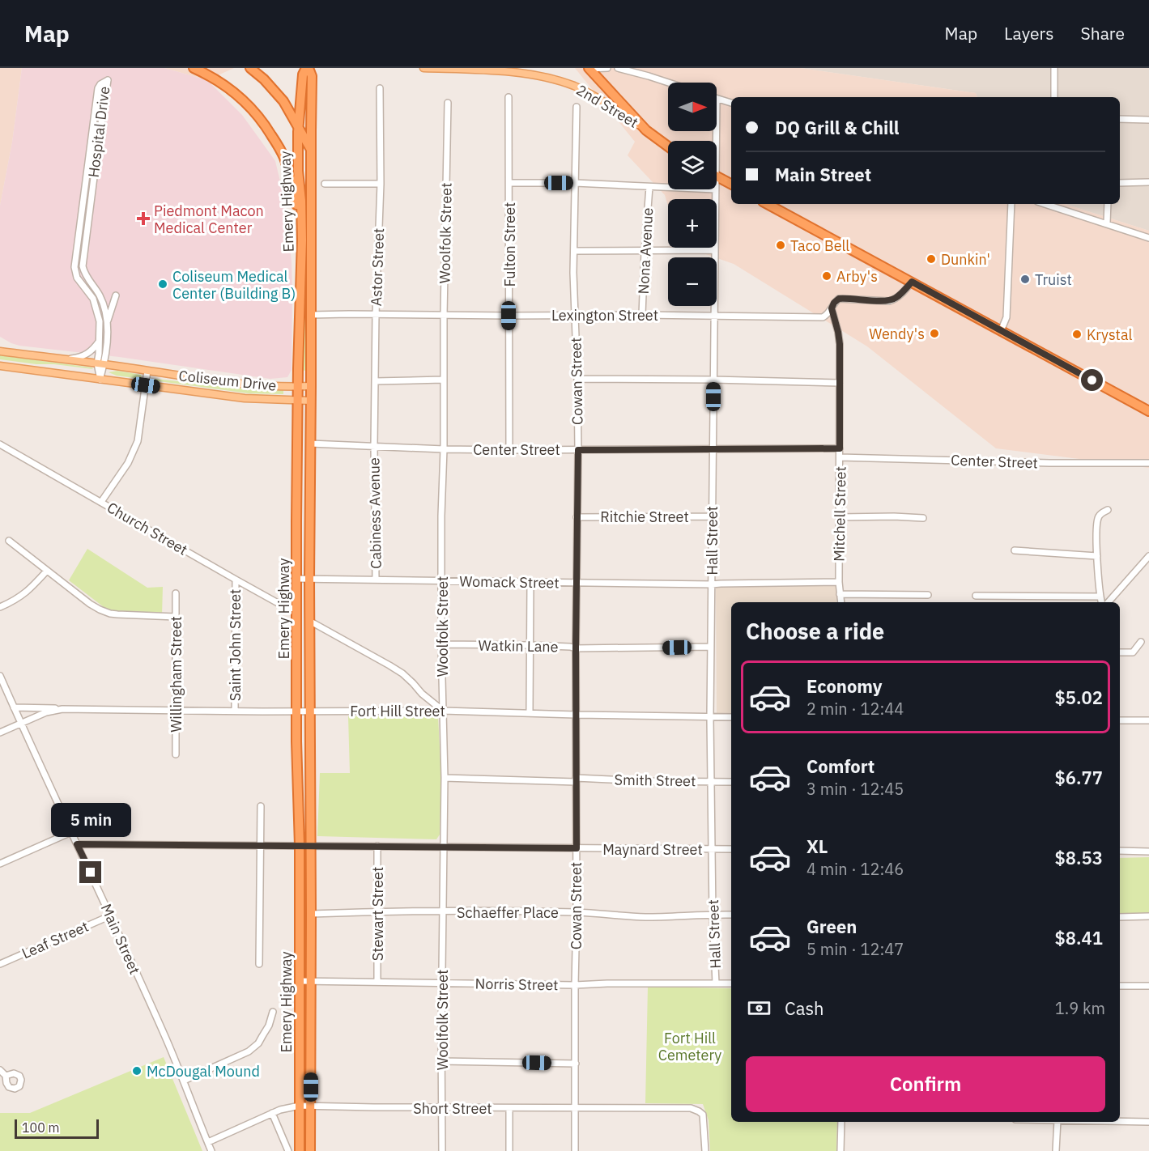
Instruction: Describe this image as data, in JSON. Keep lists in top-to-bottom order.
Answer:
{
  "streets": {
    "highway": ["Emery Highway"],
    "main road": ["2nd Street", "Coliseum Drive"],
    "street": [
      "Hospital Drive",
      "Woolfolk Street",
      "Fulton Street",
      "Nona Avenue",
      "Astor Street",
      "Lexington Street",
      "Cowan Street",
      "Center Street",
      "Cabiness Avenue",
      "Mitchell Street",
      "Ritchie Street",
      "Church Street",
      "Hall Street",
      "Womack Street",
      "Saint John Street",
      "Watkin Lane",
      "Willingham Street",
      "Fort Hill Street",
      "Smith Street",
      "Maynard Street",
      "Schaeffer Place",
      "Stewart Street",
      "Main Street",
      "Leaf Street",
      "Norris Street",
      "Short Street"
    ]
  },
  "crossings": [
    ["Hospital Drive", "Coliseum Drive"],
    ["Emery Highway", "Lexington Street"],
    ["Emery Highway", "Coliseum Drive"],
    ["Emery Highway", "Center Street"],
    ["Emery Highway", "Church Street"],
    ["Emery Highway", "Womack Street"],
    ["Emery Highway", "Fort Hill Street"],
    ["Emery Highway", "Maynard Street"],
    ["Emery Highway", "Schaeffer Place"],
    ["Emery Highway", "Norris Street"],
    ["Emery Highway", "Short Street"],
    ["Woolfolk Street", "Lexington Street"],
    ["Woolfolk Street", "Center Street"],
    ["Woolfolk Street", "Womack Street"],
    ["Woolfolk Street", "Watkin Lane"],
    ["Woolfolk Street", "Fort Hill Street"],
    ["Woolfolk Street", "Smith Street"],
    ["Woolfolk Street", "Maynard Street"],
    ["Woolfolk Street", "Schaeffer Place"],
    ["Woolfolk Street", "Norris Street"],
    ["Woolfolk Street", "Short Street"],
    ["Fulton Street", "Lexington Street"],
    ["Fulton Street", "Center Street"],
    ["Nona Avenue", "Lexington Street"],
    ["Astor Street", "Lexington Street"],
    ["Astor Street", "Center Street"],
    ["Astor Street", "Cabiness Avenue"],
    ["Lexington Street", "Cowan Street"],
    ["Lexington Street", "Mitchell Street"],
    ["Lexington Street", "Hall Street"],
    ["Cowan Street", "Center Street"],
    ["Cowan Street", "Ritchie Street"],
    ["Cowan Street", "Womack Street"],
    ["Cowan Street", "Watkin Lane"],
    ["Cowan Street", "Fort Hill Street"],
    ["Cowan Street", "Smith Street"],
    ["Cowan Street", "Maynard Street"],
    ["Cowan Street", "Schaeffer Place"],
    ["Cowan Street", "Norris Street"],
    ["Cowan Street", "Short Street"],
    ["Center Street", "Cabiness Avenue"],
    ["Center Street", "Mitchell Street"],
    ["Center Street", "Hall Street"],
    ["Cabiness Avenue", "Womack Street"],
    ["Mitchell Street", "Womack Street"],
    ["Ritchie Street", "Hall Street"],
    ["Church Street", "Saint John Street"],
    ["Hall Street", "Womack Street"],
    ["Hall Street", "Watkin Lane"],
    ["Hall Street", "Fort Hill Street"],
    ["Hall Street", "Smith Street"],
    ["Hall Street", "Maynard Street"],
    ["Hall Street", "Schaeffer Place"],
    ["Hall Street", "Norris Street"],
    ["Saint John Street", "Fort Hill Street"],
    ["Willingham Street", "Fort Hill Street"],
    ["Fort Hill Street", "Main Street"],
    ["Maynard Street", "Stewart Street"],
    ["Maynard Street", "Main Street"],
    ["Schaeffer Place", "Stewart Street"],
    ["Stewart Street", "Norris Street"],
    ["Main Street", "Leaf Street"],
    ["Main Street", "Short Street"]
  ],
  "parks": ["Fort Hill Cemetery"],
  "places": {
    "health": ["Piedmont Macon Medical Center"],
    "other": [
      "Taco Bell",
      "Dunkin'",
      "Arby's",
      "Truist",
      "Coliseum Medical Center (Building B)",
      "Wendy's",
      "Krystal",
      "McDougal Mound"
    ]
  },
  "scale_bar": "100 m",
  "north": "right",
  "page": {
    "header": "Map",
    "nav": ["Map", "Layers", "Share"],
    "map_buttons": ["+", "−"],
    "banner": ["DQ Grill & Chill", "Main Street"],
    "heading": "Choose a ride",
    "list": [
      {
        "name": "Economy",
        "note": "2 min · 12:44",
        "value": "$5.02"
      },
      {
        "name": "Comfort",
        "note": "3 min · 12:45",
        "value": "$6.77"
      },
      {
        "name": "XL",
        "note": "4 min · 12:46",
        "value": "$8.53"
      },
      {
        "name": "Green",
        "note": "5 min · 12:47",
        "value": "$8.41"
      }
    ],
    "bubble": "5 min",
    "pay": ["Cash", "1.9 km"],
    "buttons": "Confirm",
    "scale": "100 m"
  }
}
